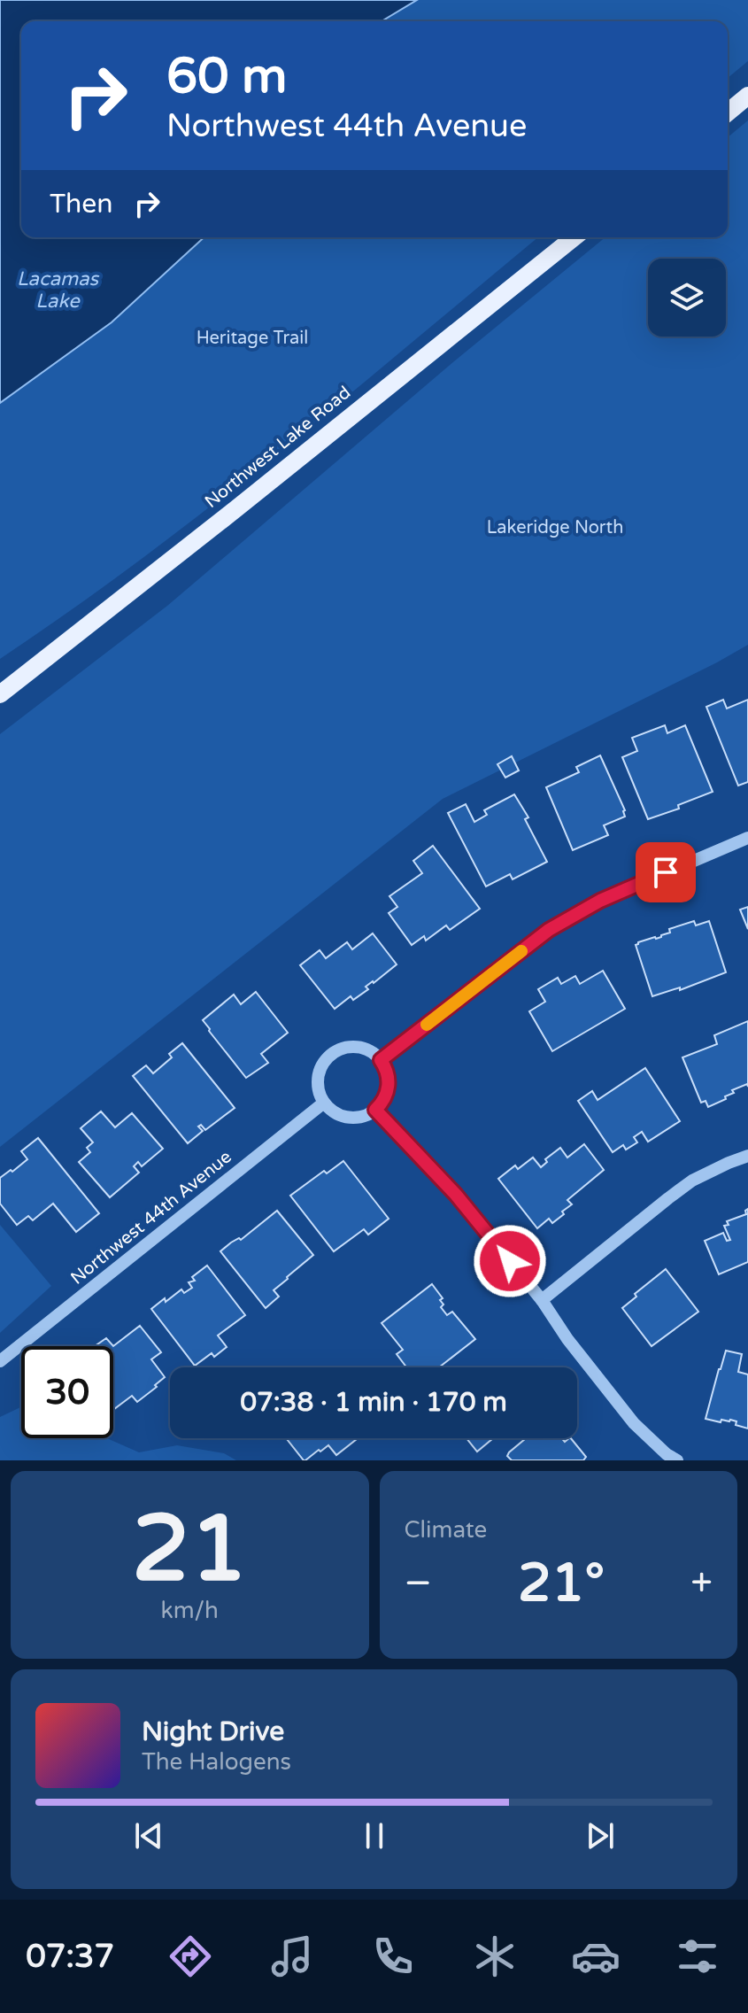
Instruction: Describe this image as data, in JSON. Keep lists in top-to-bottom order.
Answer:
{
  "streets": {
    "main road": ["Northwest Lake Road"],
    "street": ["Northwest 44th Avenue"]
  },
  "water": ["Lacamas Lake"],
  "parks": ["Heritage Trail", "Lakeridge North"],
  "page": {
    "turn": ["60 m", "Northwest 44th Avenue"],
    "then": "Then",
    "limit": "30",
    "trip": "07:38 · 1 min · 170 m",
    "tile": [
      ["21", "km/h"],
      "Climate"
    ],
    "heat": ["−", "21°", "+"],
    "song": ["Night Drive", "The Halogens"],
    "tabs": "07:37"
  }
}
